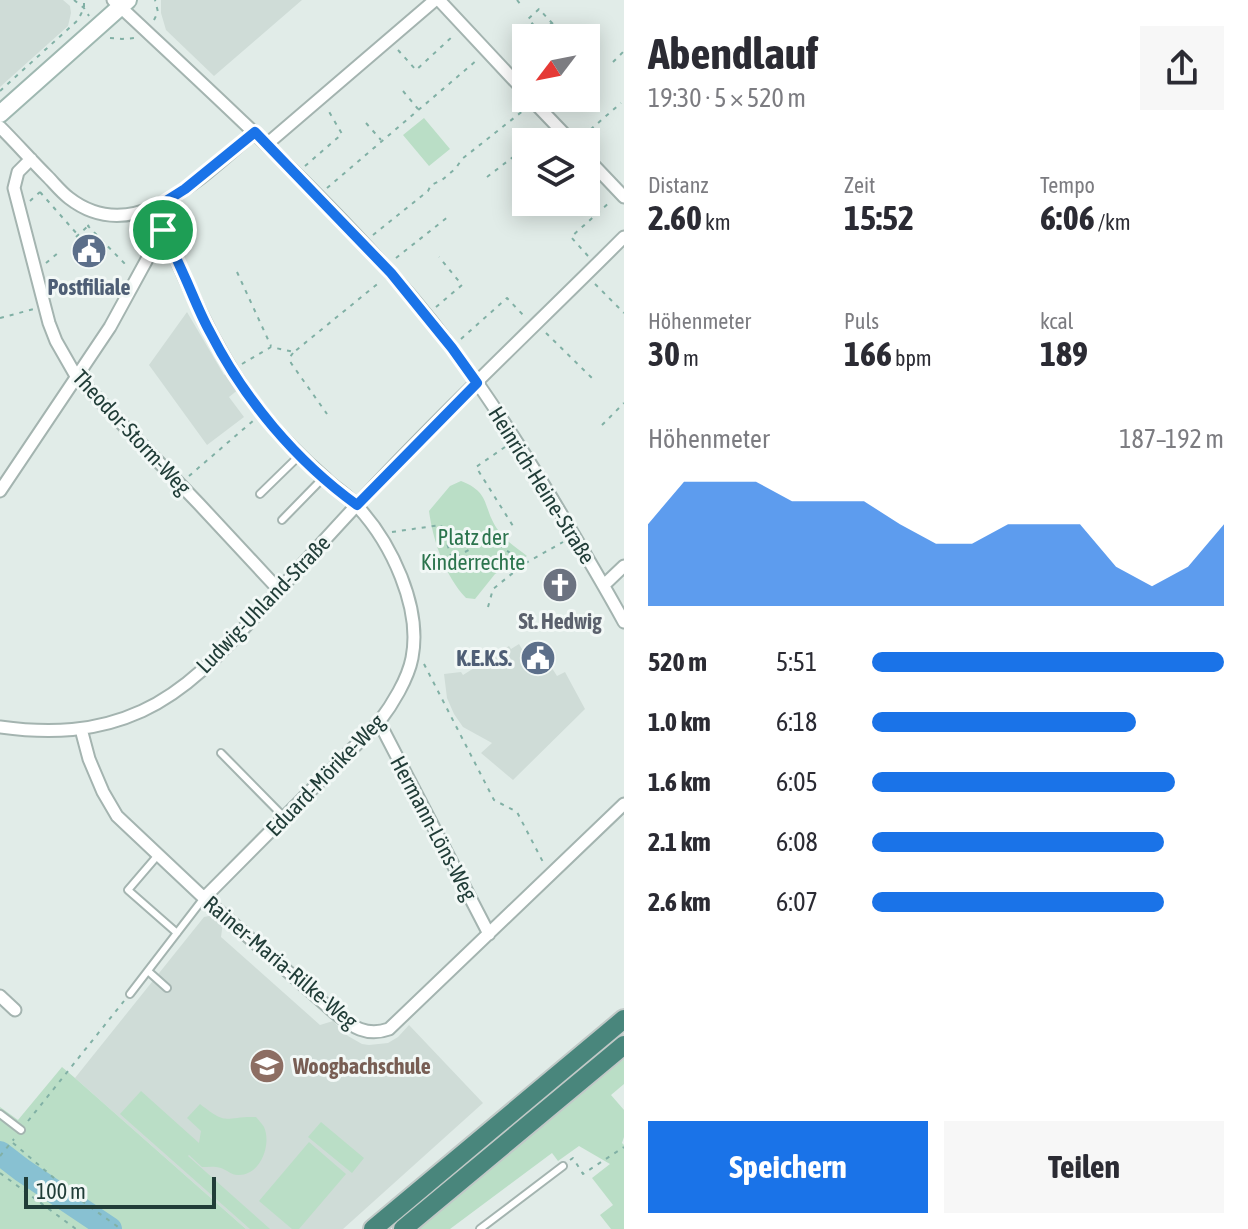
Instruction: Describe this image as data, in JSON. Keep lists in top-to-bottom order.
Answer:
{
  "streets": {
    "street": [
      "Theodor-Storm-Weg",
      "Heinrich-Heine-Straße",
      "Ludwig-Uhland-Straße",
      "Eduard-Mörike-Weg",
      "Hermann-Löns-Weg",
      "Rainer-Maria-Rilke-Weg"
    ]
  },
  "crossings": [
    ["Theodor-Storm-Weg", "Ludwig-Uhland-Straße"],
    ["Heinrich-Heine-Straße", "Ludwig-Uhland-Straße"],
    ["Ludwig-Uhland-Straße", "Eduard-Mörike-Weg"],
    ["Ludwig-Uhland-Straße", "Rainer-Maria-Rilke-Weg"],
    ["Eduard-Mörike-Weg", "Hermann-Löns-Weg"],
    ["Eduard-Mörike-Weg", "Rainer-Maria-Rilke-Weg"],
    ["Hermann-Löns-Weg", "Rainer-Maria-Rilke-Weg"]
  ],
  "parks": ["Platz der Kinderrechte"],
  "places": {
    "public building": ["Postfiliale", "K.E.K.S."],
    "church": ["St. Hedwig"],
    "school or university": ["Woogbachschule"]
  },
  "scale_bar": "100 m",
  "north": "bottom left",
  "page": {
    "heading": ["Abendlauf", "19:30 · 5 × 520 m"],
    "stats": [
      ["Distanz", "2.60 km"],
      ["Zeit", "15:52"],
      ["Tempo", "6:06 /km"],
      ["Höhenmeter", "30 m"],
      ["Puls", "166 bpm"],
      ["kcal", "189"]
    ],
    "chart": ["Höhenmeter", "187–192 m"],
    "list": [
      {
        "name": "520 m",
        "note": "5:51"
      },
      {
        "name": "1.0 km",
        "note": "6:18"
      },
      {
        "name": "1.6 km",
        "note": "6:05"
      },
      {
        "name": "2.1 km",
        "note": "6:08"
      },
      {
        "name": "2.6 km",
        "note": "6:07"
      }
    ],
    "buttons": ["Speichern", "Teilen"],
    "scale": "100 m"
  }
}
